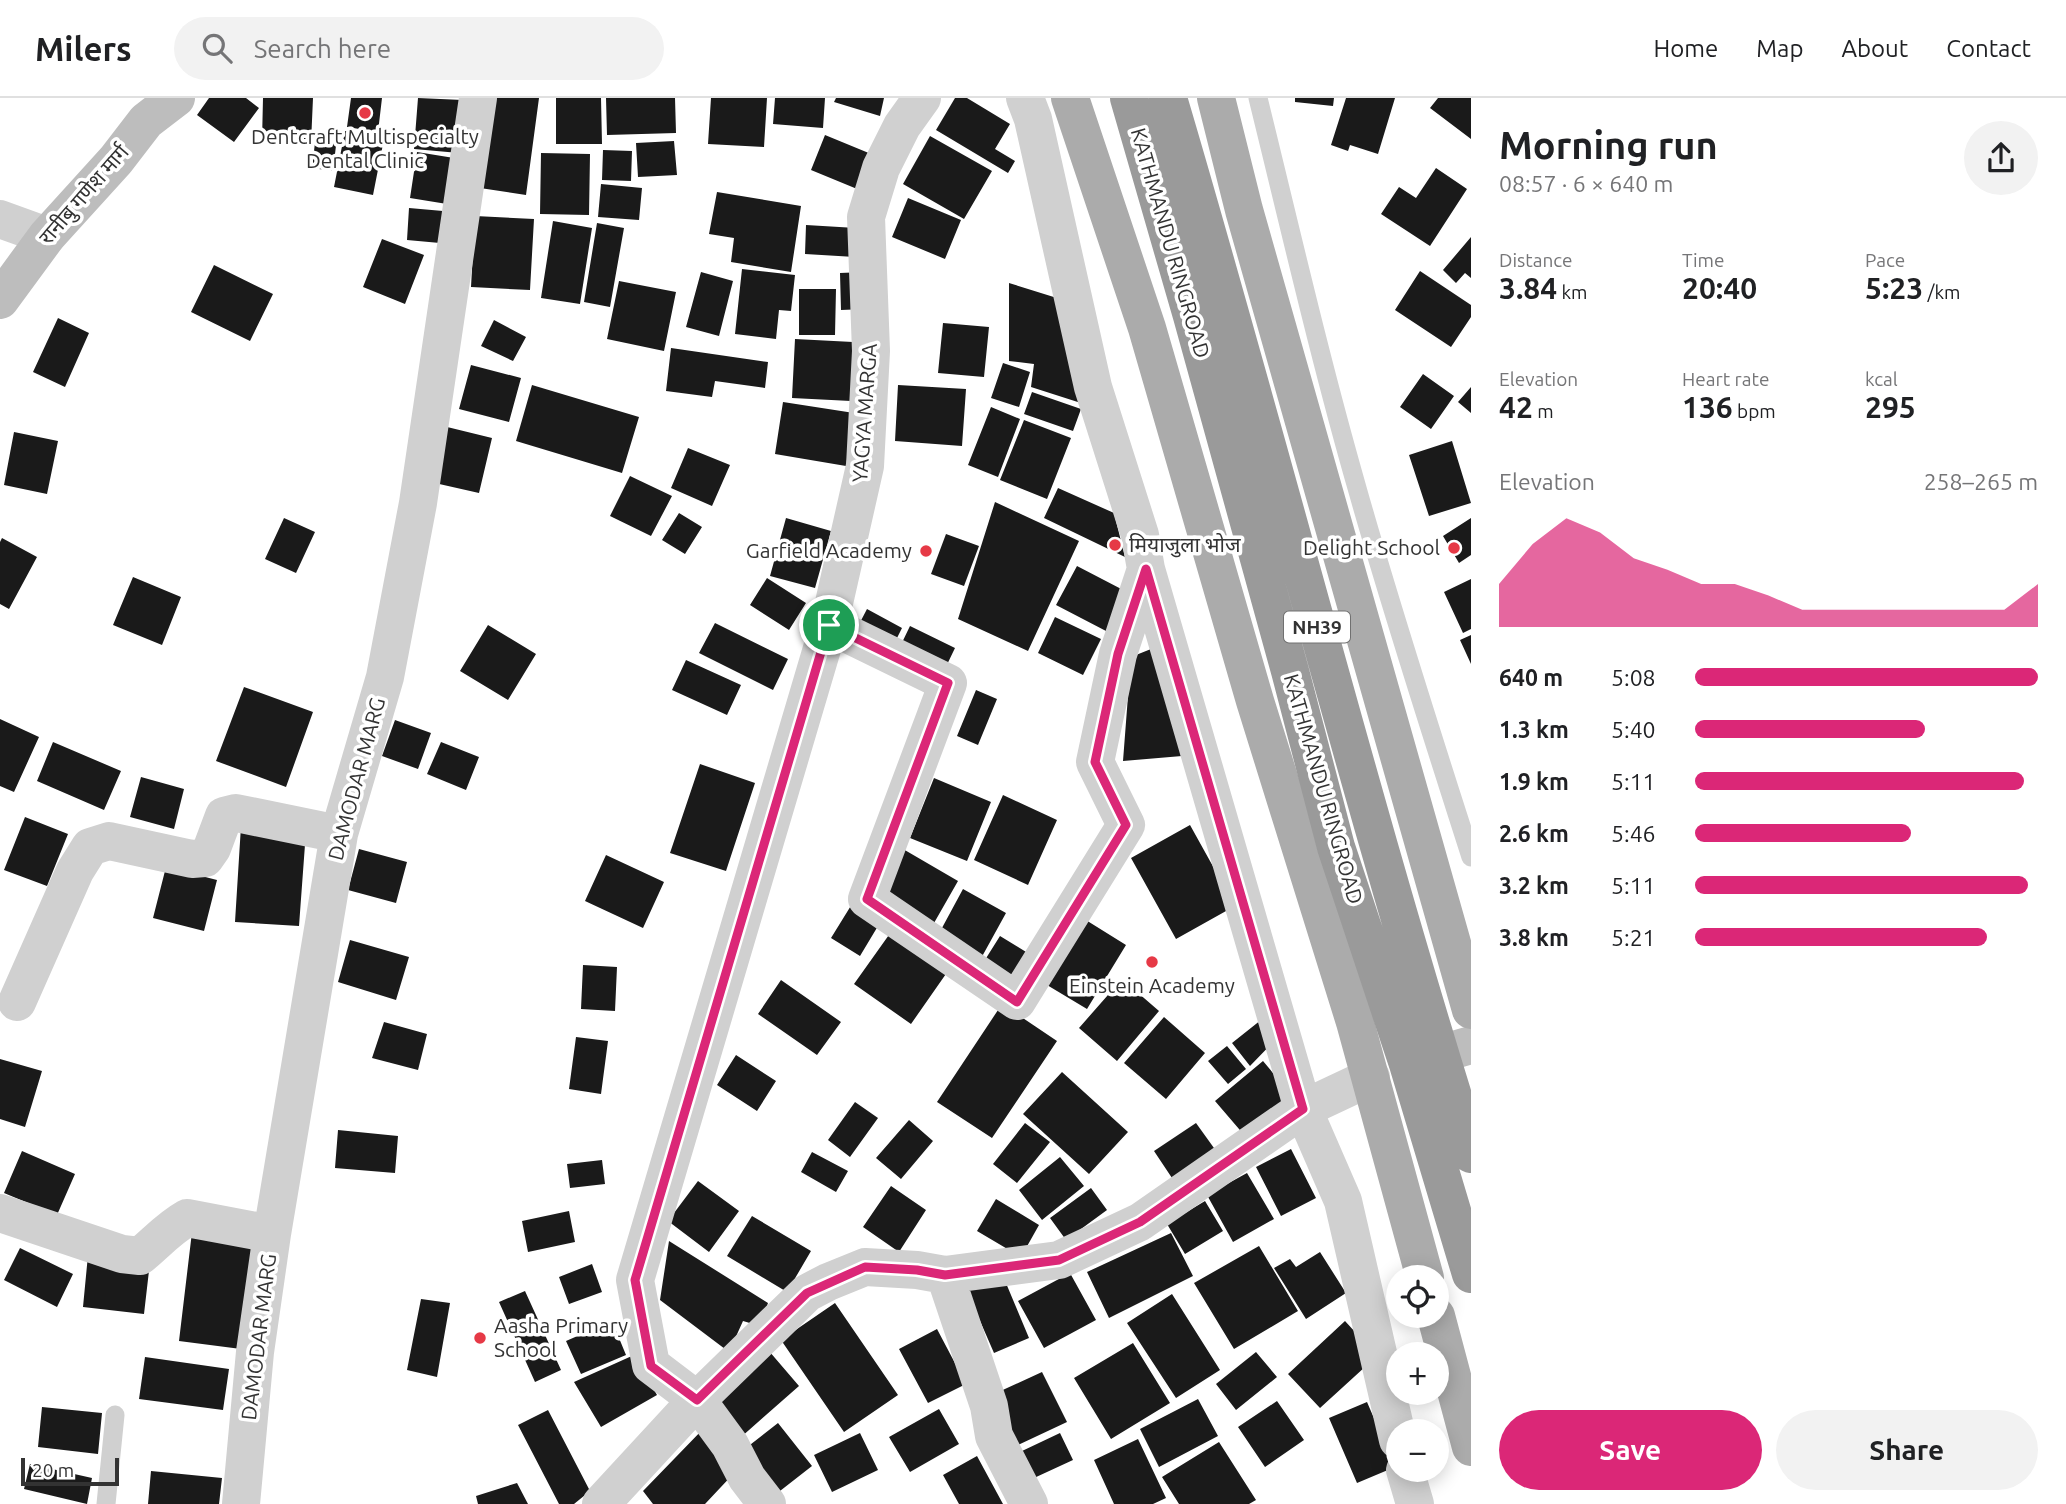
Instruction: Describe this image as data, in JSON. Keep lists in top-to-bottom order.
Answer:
{
  "streets": {
    "highway": ["KATHMANDU RINGROAD", "NH39"],
    "street": ["रानीबु गणेश मार्ग", "YAGYA MARGA", "DAMODAR MARG"]
  },
  "places": [
    "Dentcraft Multispecialty Dental Clinic",
    "मियाजुला भोज",
    "Delight School",
    "Garfield Academy",
    "Einstein Academy",
    "Aasha Primary School"
  ],
  "scale_bar": "20 m",
  "page": {
    "header": "Milers",
    "search": "Search here",
    "nav": [
      "Home",
      "Map",
      "About",
      "Contact"
    ],
    "heading": ["Morning run", "08:57 · 6 × 640 m"],
    "stats": [
      ["Distance", "3.84 km"],
      ["Time", "20:40"],
      ["Pace", "5:23 /km"],
      ["Elevation", "42 m"],
      ["Heart rate", "136 bpm"],
      ["kcal", "295"]
    ],
    "chart": ["Elevation", "258–265 m"],
    "list": [
      {
        "name": "640 m",
        "note": "5:08"
      },
      {
        "name": "1.3 km",
        "note": "5:40"
      },
      {
        "name": "1.9 km",
        "note": "5:11"
      },
      {
        "name": "2.6 km",
        "note": "5:46"
      },
      {
        "name": "3.2 km",
        "note": "5:11"
      },
      {
        "name": "3.8 km",
        "note": "5:21"
      }
    ],
    "map_buttons": ["+", "−"],
    "buttons": ["Save", "Share"],
    "scale": "20 m"
  }
}
